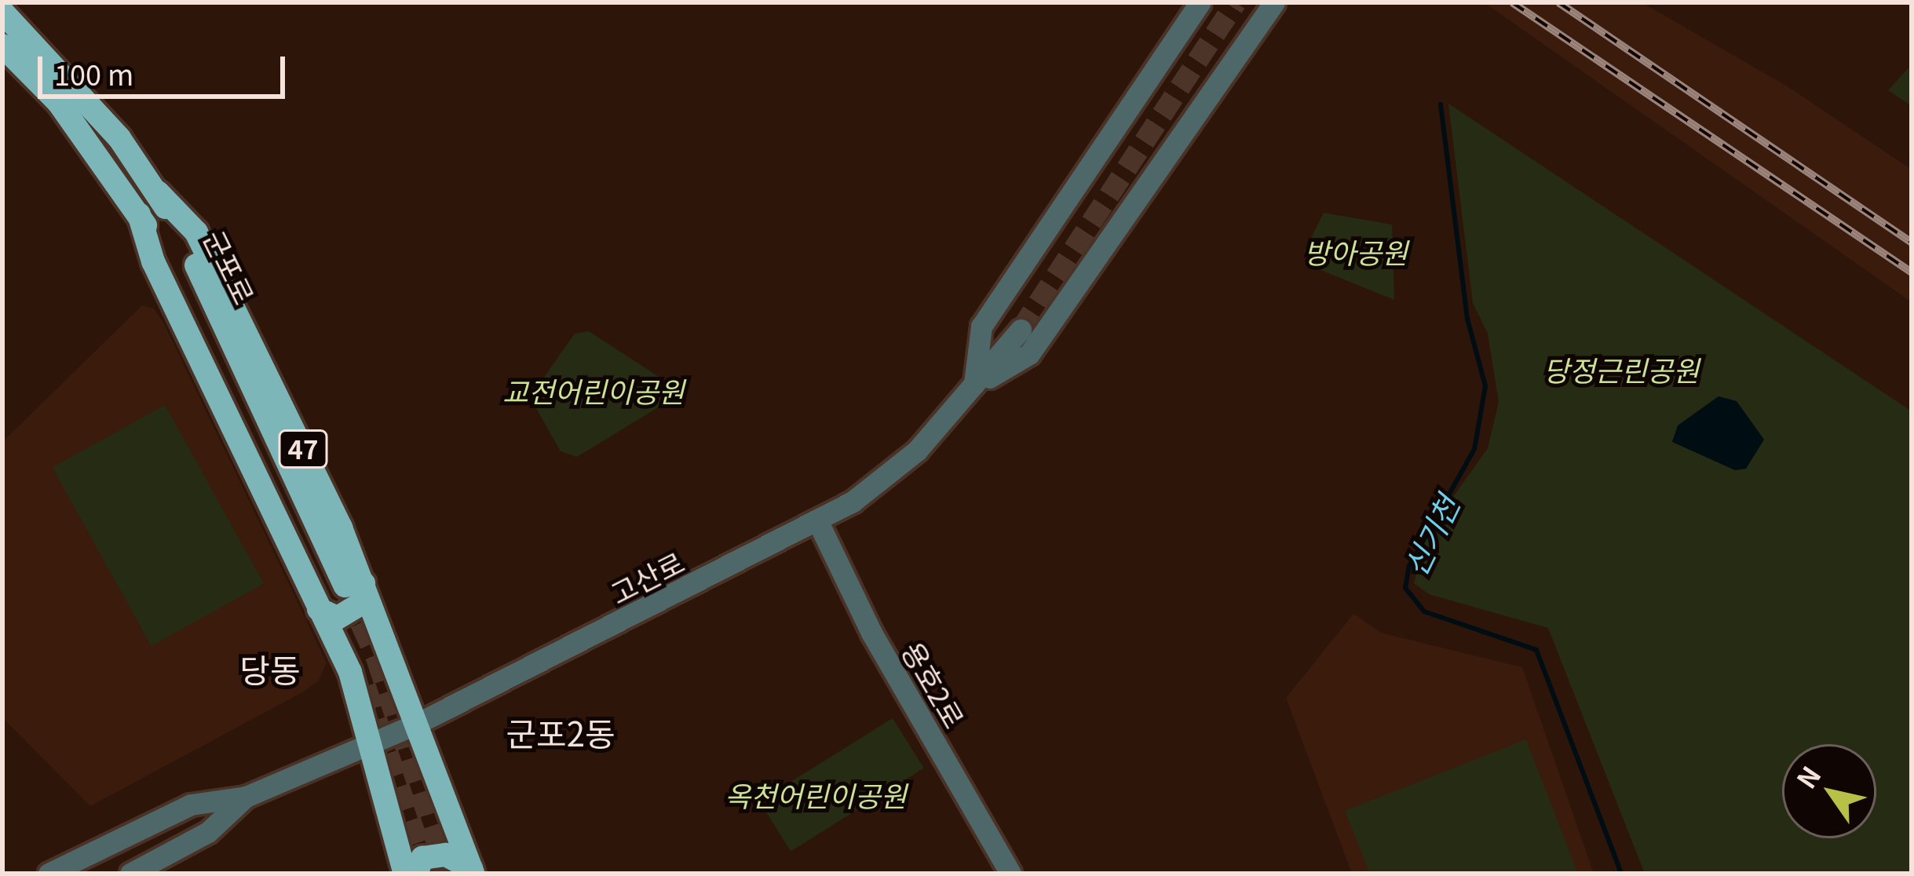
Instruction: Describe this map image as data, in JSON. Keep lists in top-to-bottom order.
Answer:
{
  "streets": {
    "main road": ["47"],
    "street": ["고산로", "용호2로"]
  },
  "crossings": [
    ["47", "고산로"],
    ["고산로", "용호2로"]
  ],
  "districts": ["당동", "군포2동"],
  "water": ["신기천"],
  "parks": [
    "방아공원",
    "당정근린공원",
    "교전어린이공원",
    "옥천어린이공원"
  ],
  "scale_bar": "100 m",
  "north": "top left"
}
